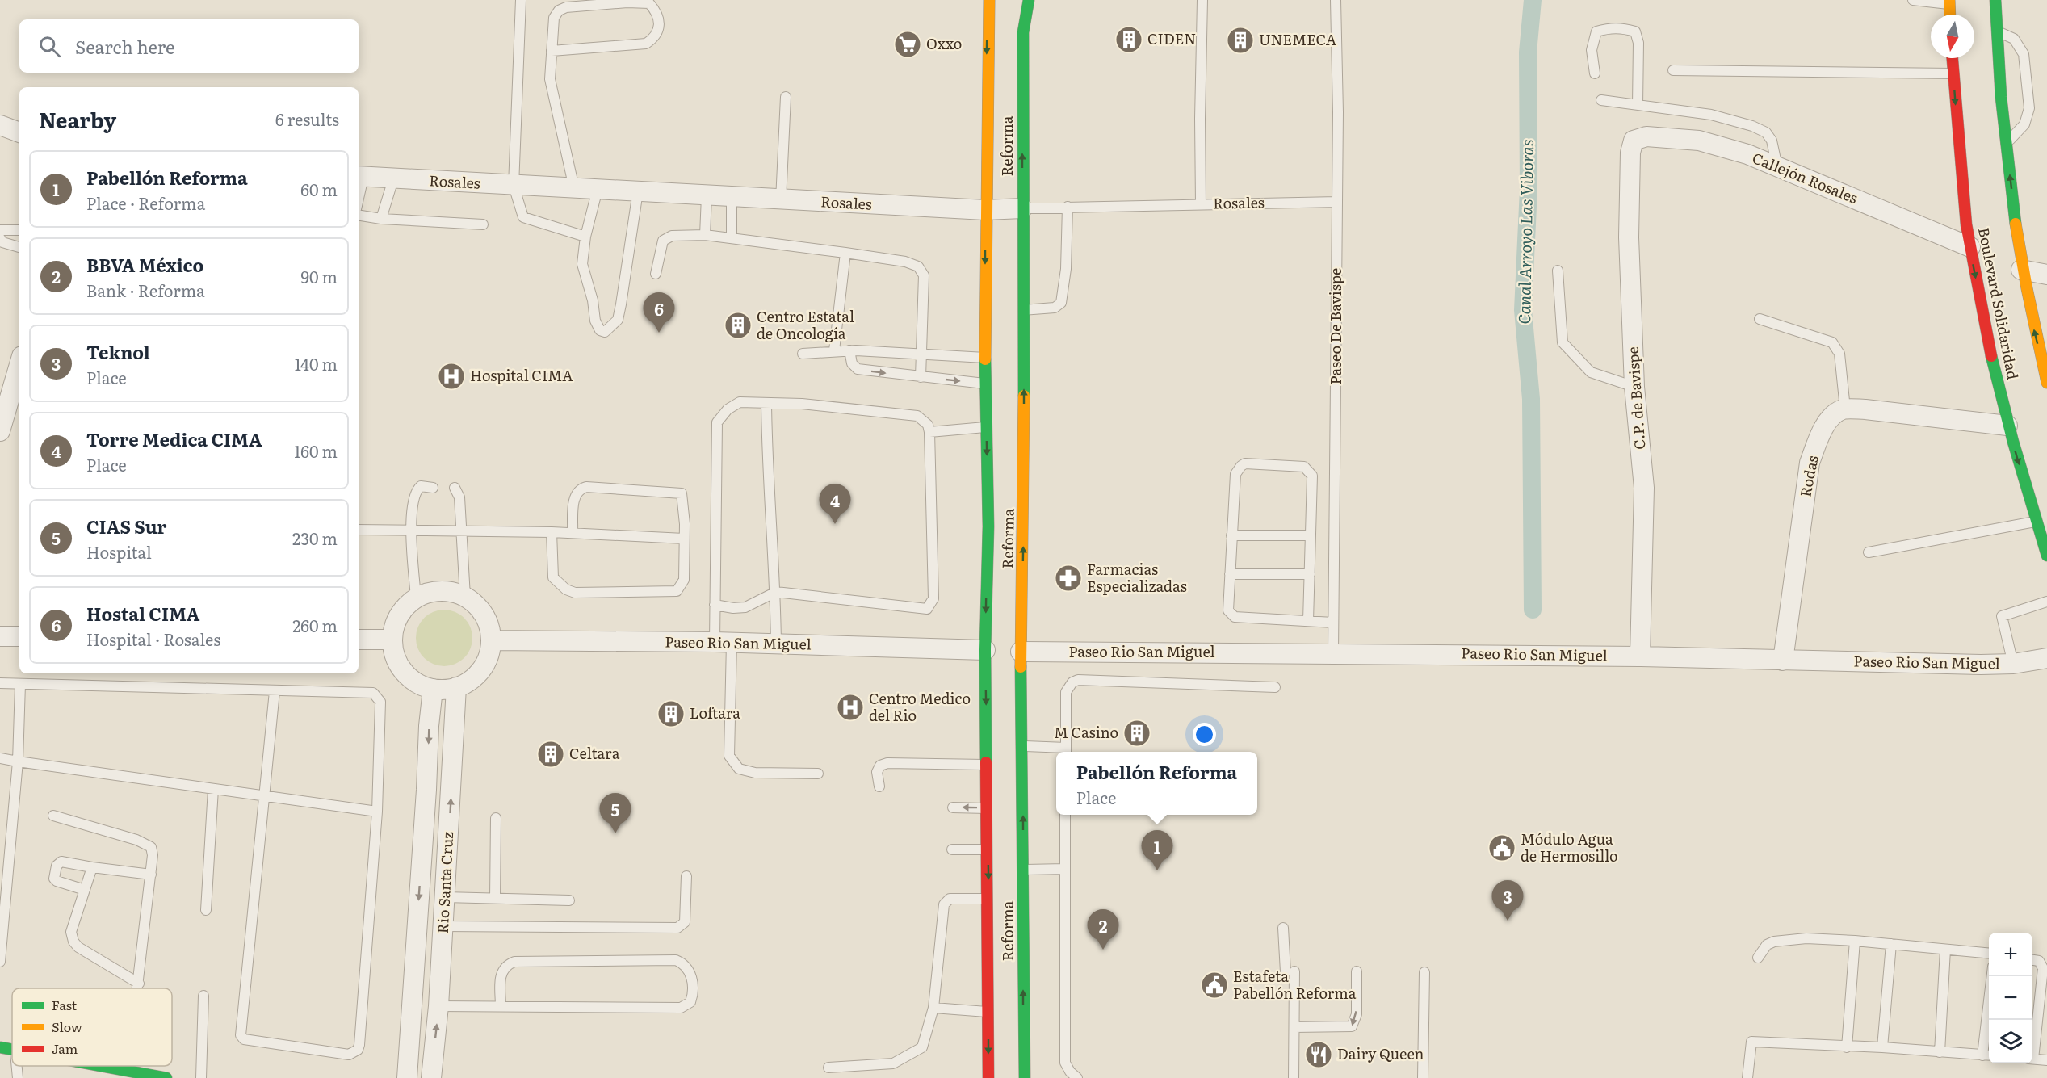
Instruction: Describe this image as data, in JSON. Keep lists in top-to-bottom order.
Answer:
{
  "streets": {
    "main road": ["Reforma", "Boulevard Solidaridad"],
    "street": [
      "Callejón Rosales",
      "Rosales",
      "C.P. de Bavispe",
      "Rodas",
      "Paseo Rio San Miguel",
      "Rio Santa Cruz"
    ],
    "lane": ["Paseo De Bavispe"]
  },
  "crossings": [
    ["Reforma", "Rosales"],
    ["Reforma", "Paseo Rio San Miguel"],
    ["Callejón Rosales", "Boulevard Solidaridad"],
    ["Callejón Rosales", "C.P. de Bavispe"],
    ["Rosales", "Paseo De Bavispe"],
    ["Paseo De Bavispe", "Paseo Rio San Miguel"],
    ["C.P. de Bavispe", "Paseo Rio San Miguel"],
    ["Rodas", "Paseo Rio San Miguel"],
    ["Paseo Rio San Miguel", "Rio Santa Cruz"]
  ],
  "water": ["Canal Arroyo Las Viboras"],
  "places": {
    "building": [
      "CIDEN",
      "UNEMECA",
      "Centro Estatal de Oncología",
      "Loftara",
      "M Casino",
      "Celtara"
    ],
    "supermarket": ["Oxxo"],
    "hospital": ["Hospital CIMA", "Centro Medico del Rio"],
    "pharmacy": ["Farmacias Especializadas"],
    "public building": ["Módulo Agua de Hermosillo", "Estafeta Pabellón Reforma"],
    "restaurant": ["Dairy Queen"]
  },
  "legend": ["Fast", "Slow", "Jam"],
  "north": "bottom",
  "page": {
    "search": "Search here",
    "heading": ["Nearby", "6 results"],
    "list": [
      {
        "mark": "1",
        "name": "Pabellón Reforma",
        "note": "Place · Reforma",
        "value": "60 m"
      },
      {
        "mark": "2",
        "name": "BBVA México",
        "note": "Bank · Reforma",
        "value": "90 m"
      },
      {
        "mark": "3",
        "name": "Teknol",
        "note": "Place",
        "value": "140 m"
      },
      {
        "mark": "4",
        "name": "Torre Medica CIMA",
        "note": "Place",
        "value": "160 m"
      },
      {
        "mark": "5",
        "name": "CIAS Sur",
        "note": "Hospital",
        "value": "230 m"
      },
      {
        "mark": "6",
        "name": "Hostal CIMA",
        "note": "Hospital · Rosales",
        "value": "260 m"
      }
    ],
    "pins": [
      "6",
      "4",
      "5",
      "1",
      "3",
      "2"
    ],
    "popup": ["Pabellón Reforma", "Place"],
    "map_buttons": ["+", "−"]
  }
}
